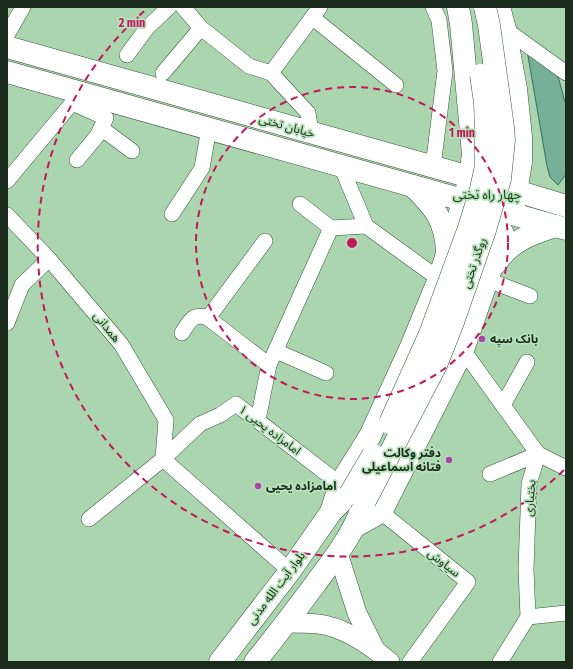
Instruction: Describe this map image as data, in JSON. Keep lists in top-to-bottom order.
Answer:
{
  "streets": {
    "main road": ["خیابان تختی", "روگذر تختی", "بلوار آیت الله مدنی"],
    "street": [
      "همدانی",
      "امامزاده یحیی ۱",
      "بختیاری",
      "سیاوش"
    ]
  },
  "crossings": [
    ["روگذر تختی", "امامزاده یحیی ۱"],
    ["روگذر تختی", "سیاوش"],
    ["روگذر تختی", "بلوار آیت الله مدنی"],
    ["همدانی", "امامزاده یحیی ۱"],
    ["امامزاده یحیی ۱", "سیاوش"],
    ["امامزاده یحیی ۱", "بلوار آیت الله مدنی"],
    ["سیاوش", "بلوار آیت الله مدنی"]
  ],
  "districts": ["چهار راه تختی"],
  "places": ["بانک سپه", "دفتر وکالت فتانه اسماعیلی", "امامزاده یحیی"],
  "rings": ["2 min", "1 min"]
}
